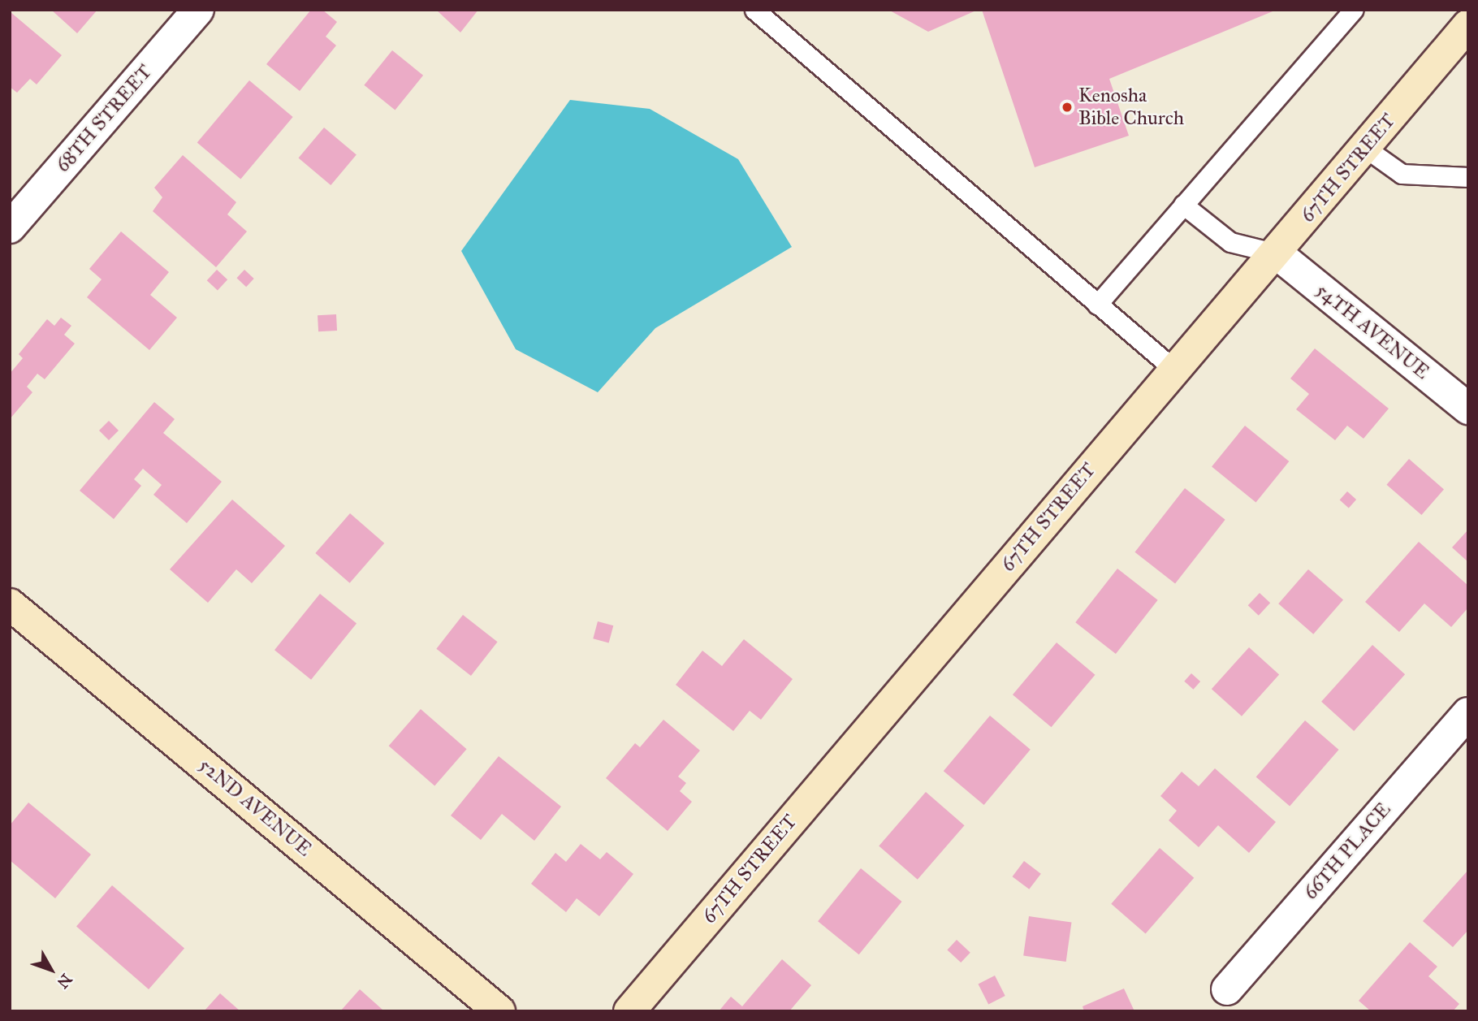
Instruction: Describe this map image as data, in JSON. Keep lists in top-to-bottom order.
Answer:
{
  "streets": {
    "street": [
      "68TH STREET",
      "67TH STREET",
      "54TH AVENUE",
      "52ND AVENUE",
      "66TH PLACE"
    ]
  },
  "crossings": [
    ["67TH STREET", "54TH AVENUE"]
  ],
  "places": ["Kenosha Bible Church"],
  "north": "bottom right"
}
